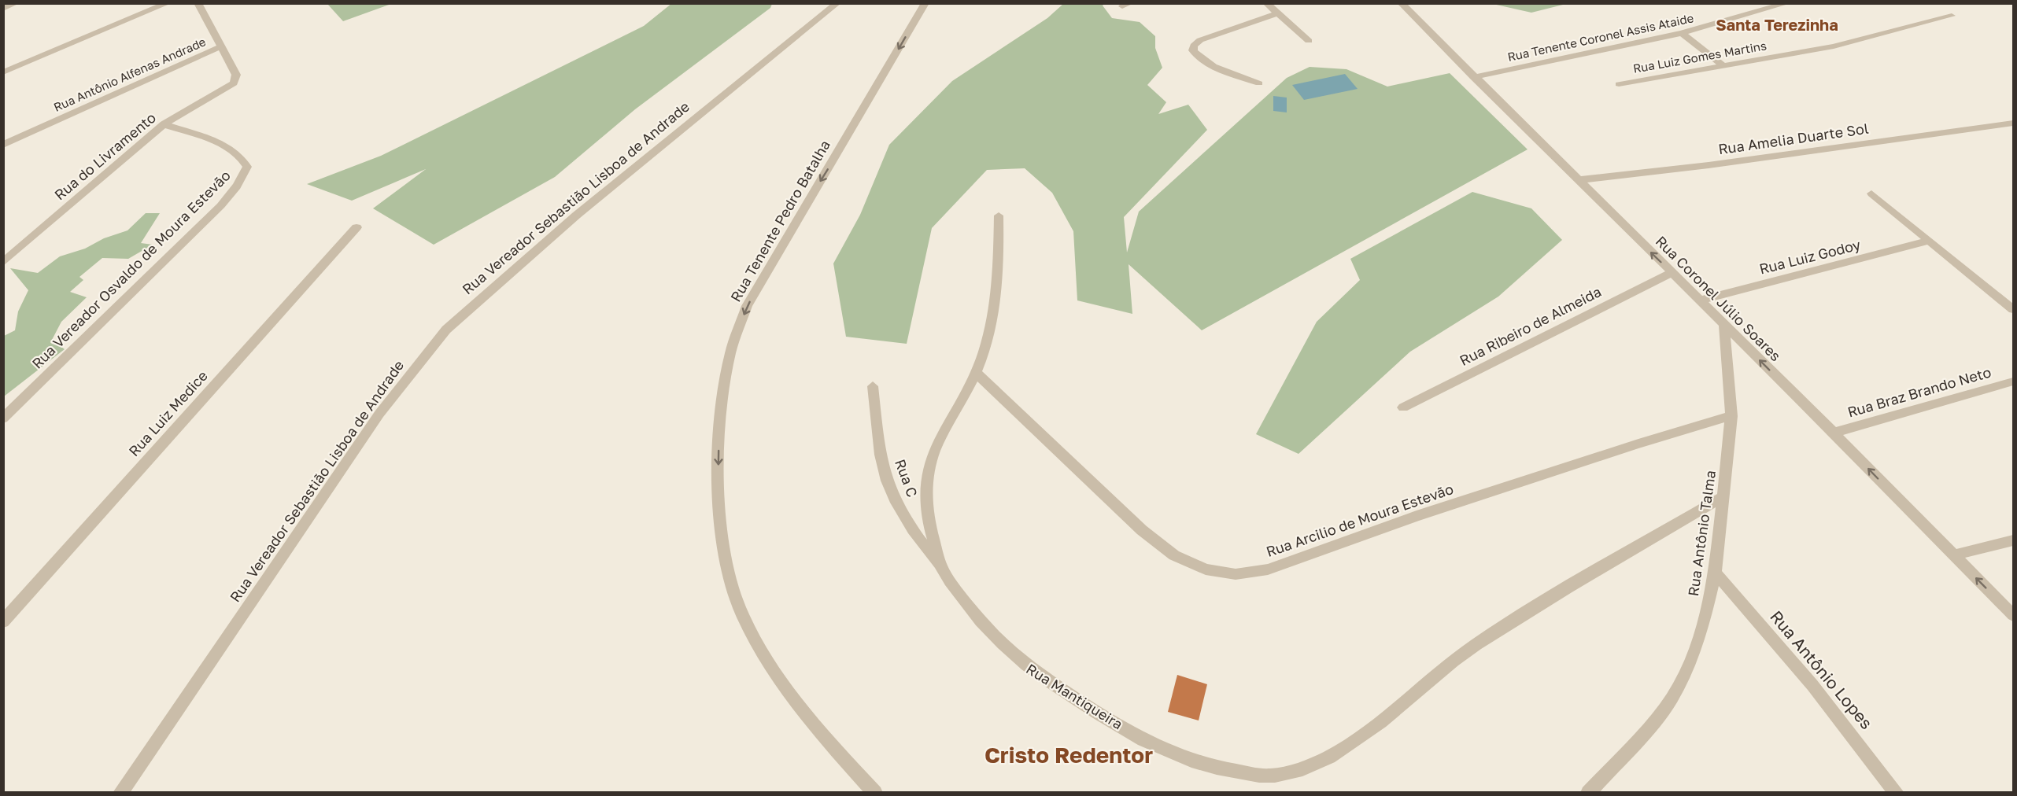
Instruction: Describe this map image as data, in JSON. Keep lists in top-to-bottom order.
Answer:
{
  "streets": {
    "street": [
      "Rua Tenente Coronel Assis Ataide",
      "Rua Luiz Gomes Martins",
      "Rua Antônio Alfenas Andrade",
      "Rua Amelia Duarte Sol",
      "Rua do Livramento",
      "Rua Vereador Sebastião Lisboa de Andrade",
      "Rua Tenente Pedro Batalha",
      "Rua Luiz Godoy",
      "Rua Vereador Osvaldo de Moura Estevão",
      "Rua Coronel Júlio Soares",
      "Rua Ribeiro de Almeida",
      "Rua Braz Brando Neto",
      "Rua Luiz Medice",
      "Rua C",
      "Rua Arcilio de Moura Estevão",
      "Rua Antônio Talma",
      "Rua Antônio Lopes",
      "Rua Mantiqueira"
    ]
  },
  "crossings": [
    ["Rua Tenente Coronel Assis Ataide", "Rua Coronel Júlio Soares"],
    ["Rua Antônio Alfenas Andrade", "Rua do Livramento"],
    ["Rua Amelia Duarte Sol", "Rua Coronel Júlio Soares"],
    ["Rua do Livramento", "Rua Vereador Osvaldo de Moura Estevão"],
    ["Rua Luiz Godoy", "Rua Coronel Júlio Soares"],
    ["Rua Coronel Júlio Soares", "Rua Ribeiro de Almeida"],
    ["Rua Coronel Júlio Soares", "Rua Braz Brando Neto"],
    ["Rua Coronel Júlio Soares", "Rua Antônio Talma"],
    ["Rua C", "Rua Mantiqueira"],
    ["Rua Arcilio de Moura Estevão", "Rua Antônio Talma"],
    ["Rua Arcilio de Moura Estevão", "Rua Mantiqueira"],
    ["Rua Antônio Talma", "Rua Antônio Lopes"],
    ["Rua Antônio Talma", "Rua Mantiqueira"]
  ],
  "one_way": ["Rua Tenente Pedro Batalha", "Rua Coronel Júlio Soares"],
  "districts": ["Santa Terezinha", "Cristo Redentor"]
}
